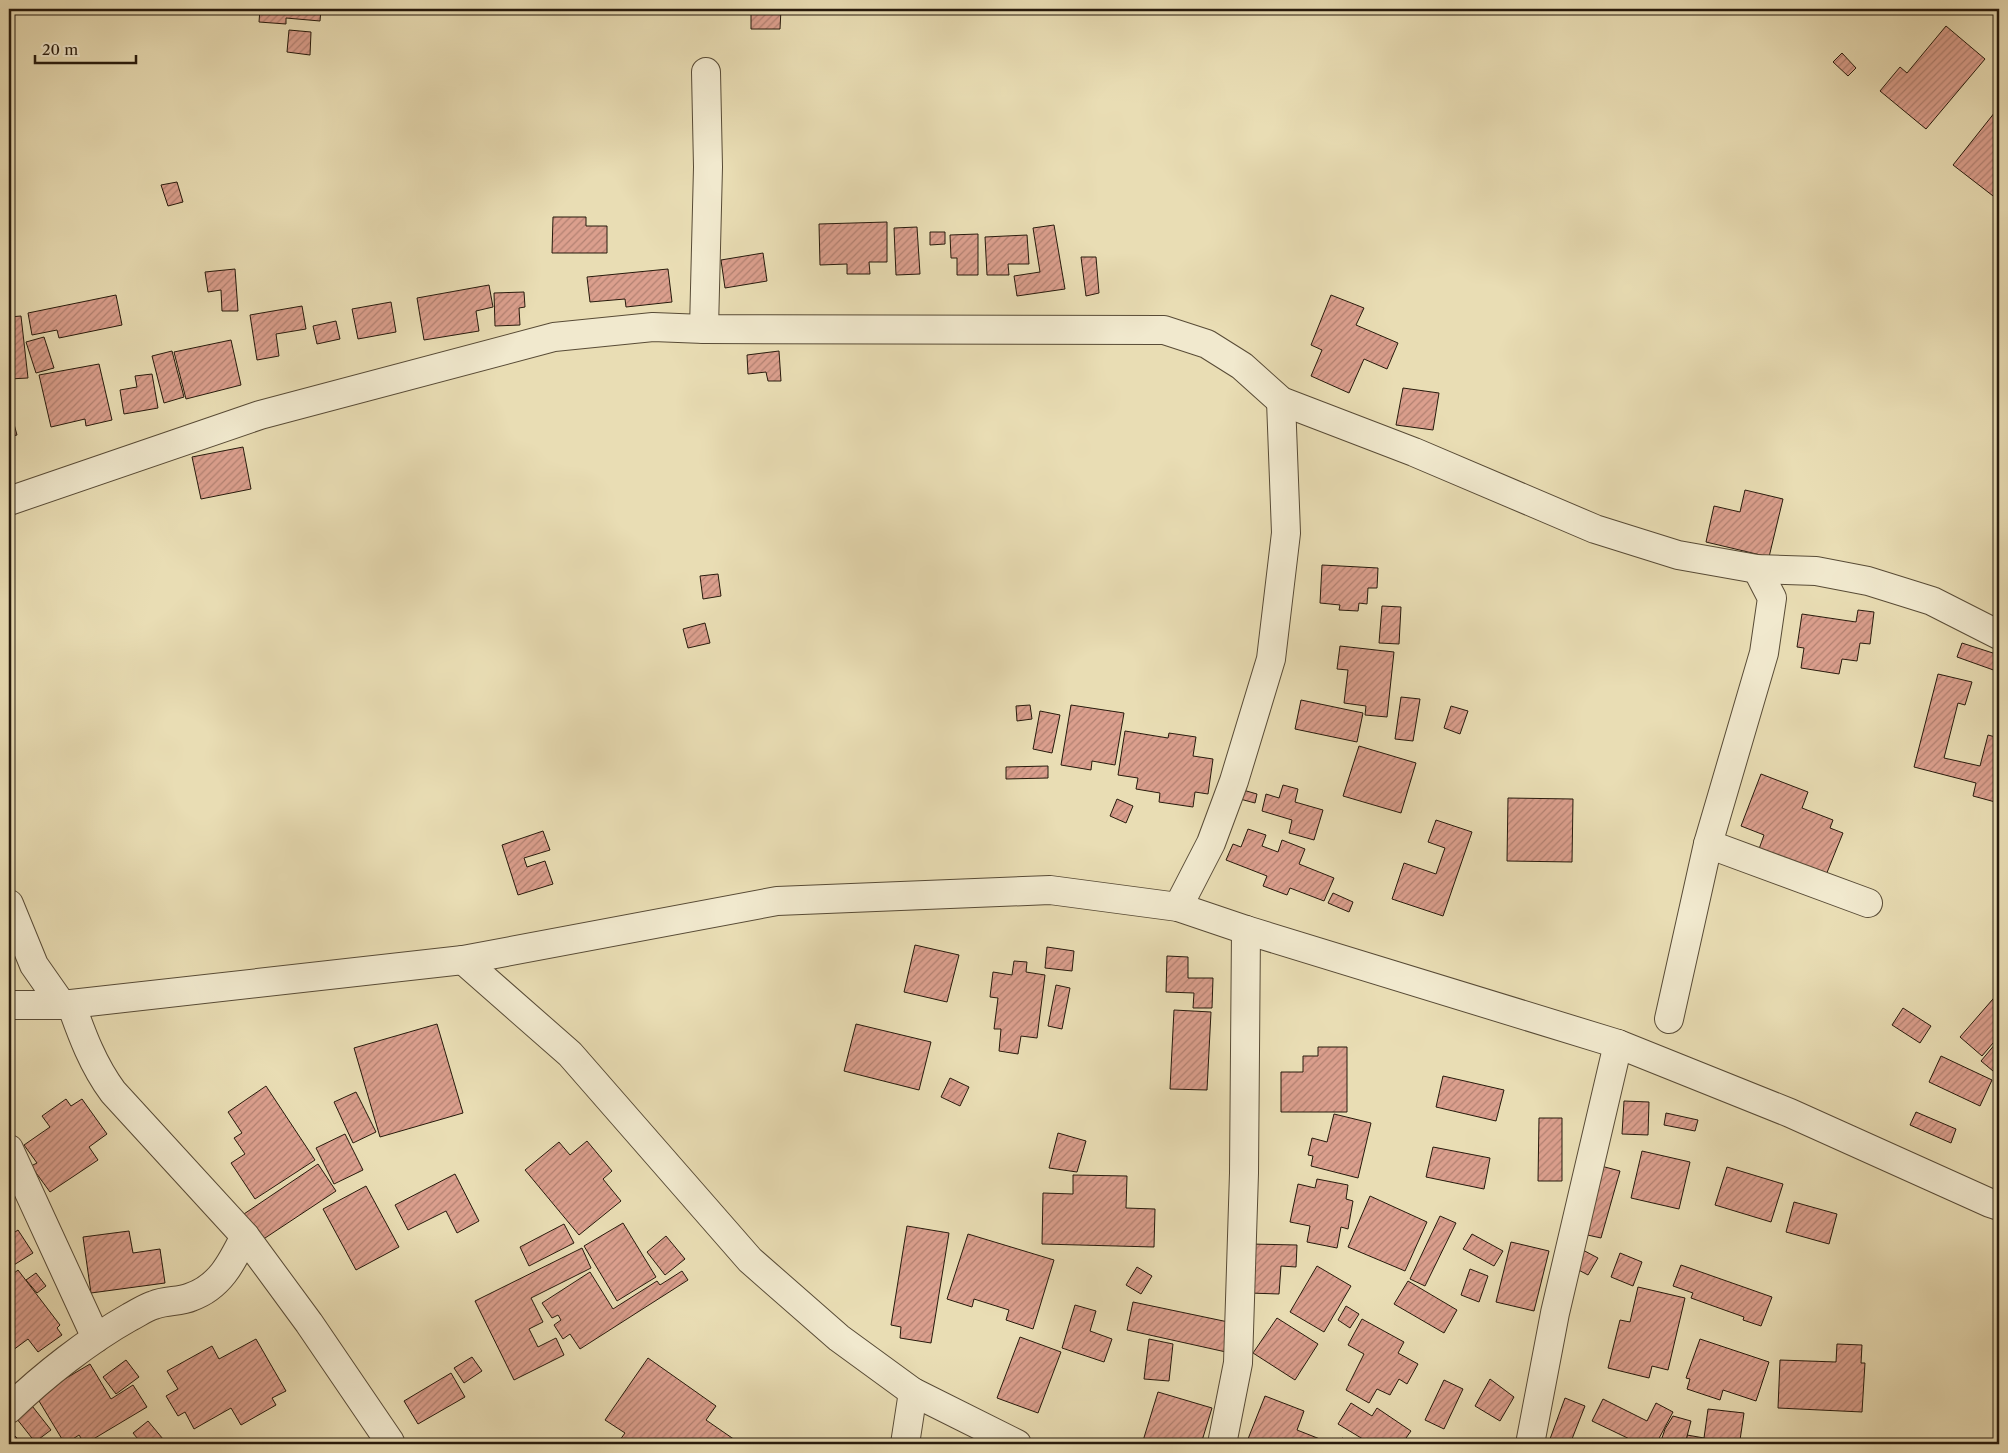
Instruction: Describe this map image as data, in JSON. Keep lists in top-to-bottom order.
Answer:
{
  "scale_bar": "20 m"
}
